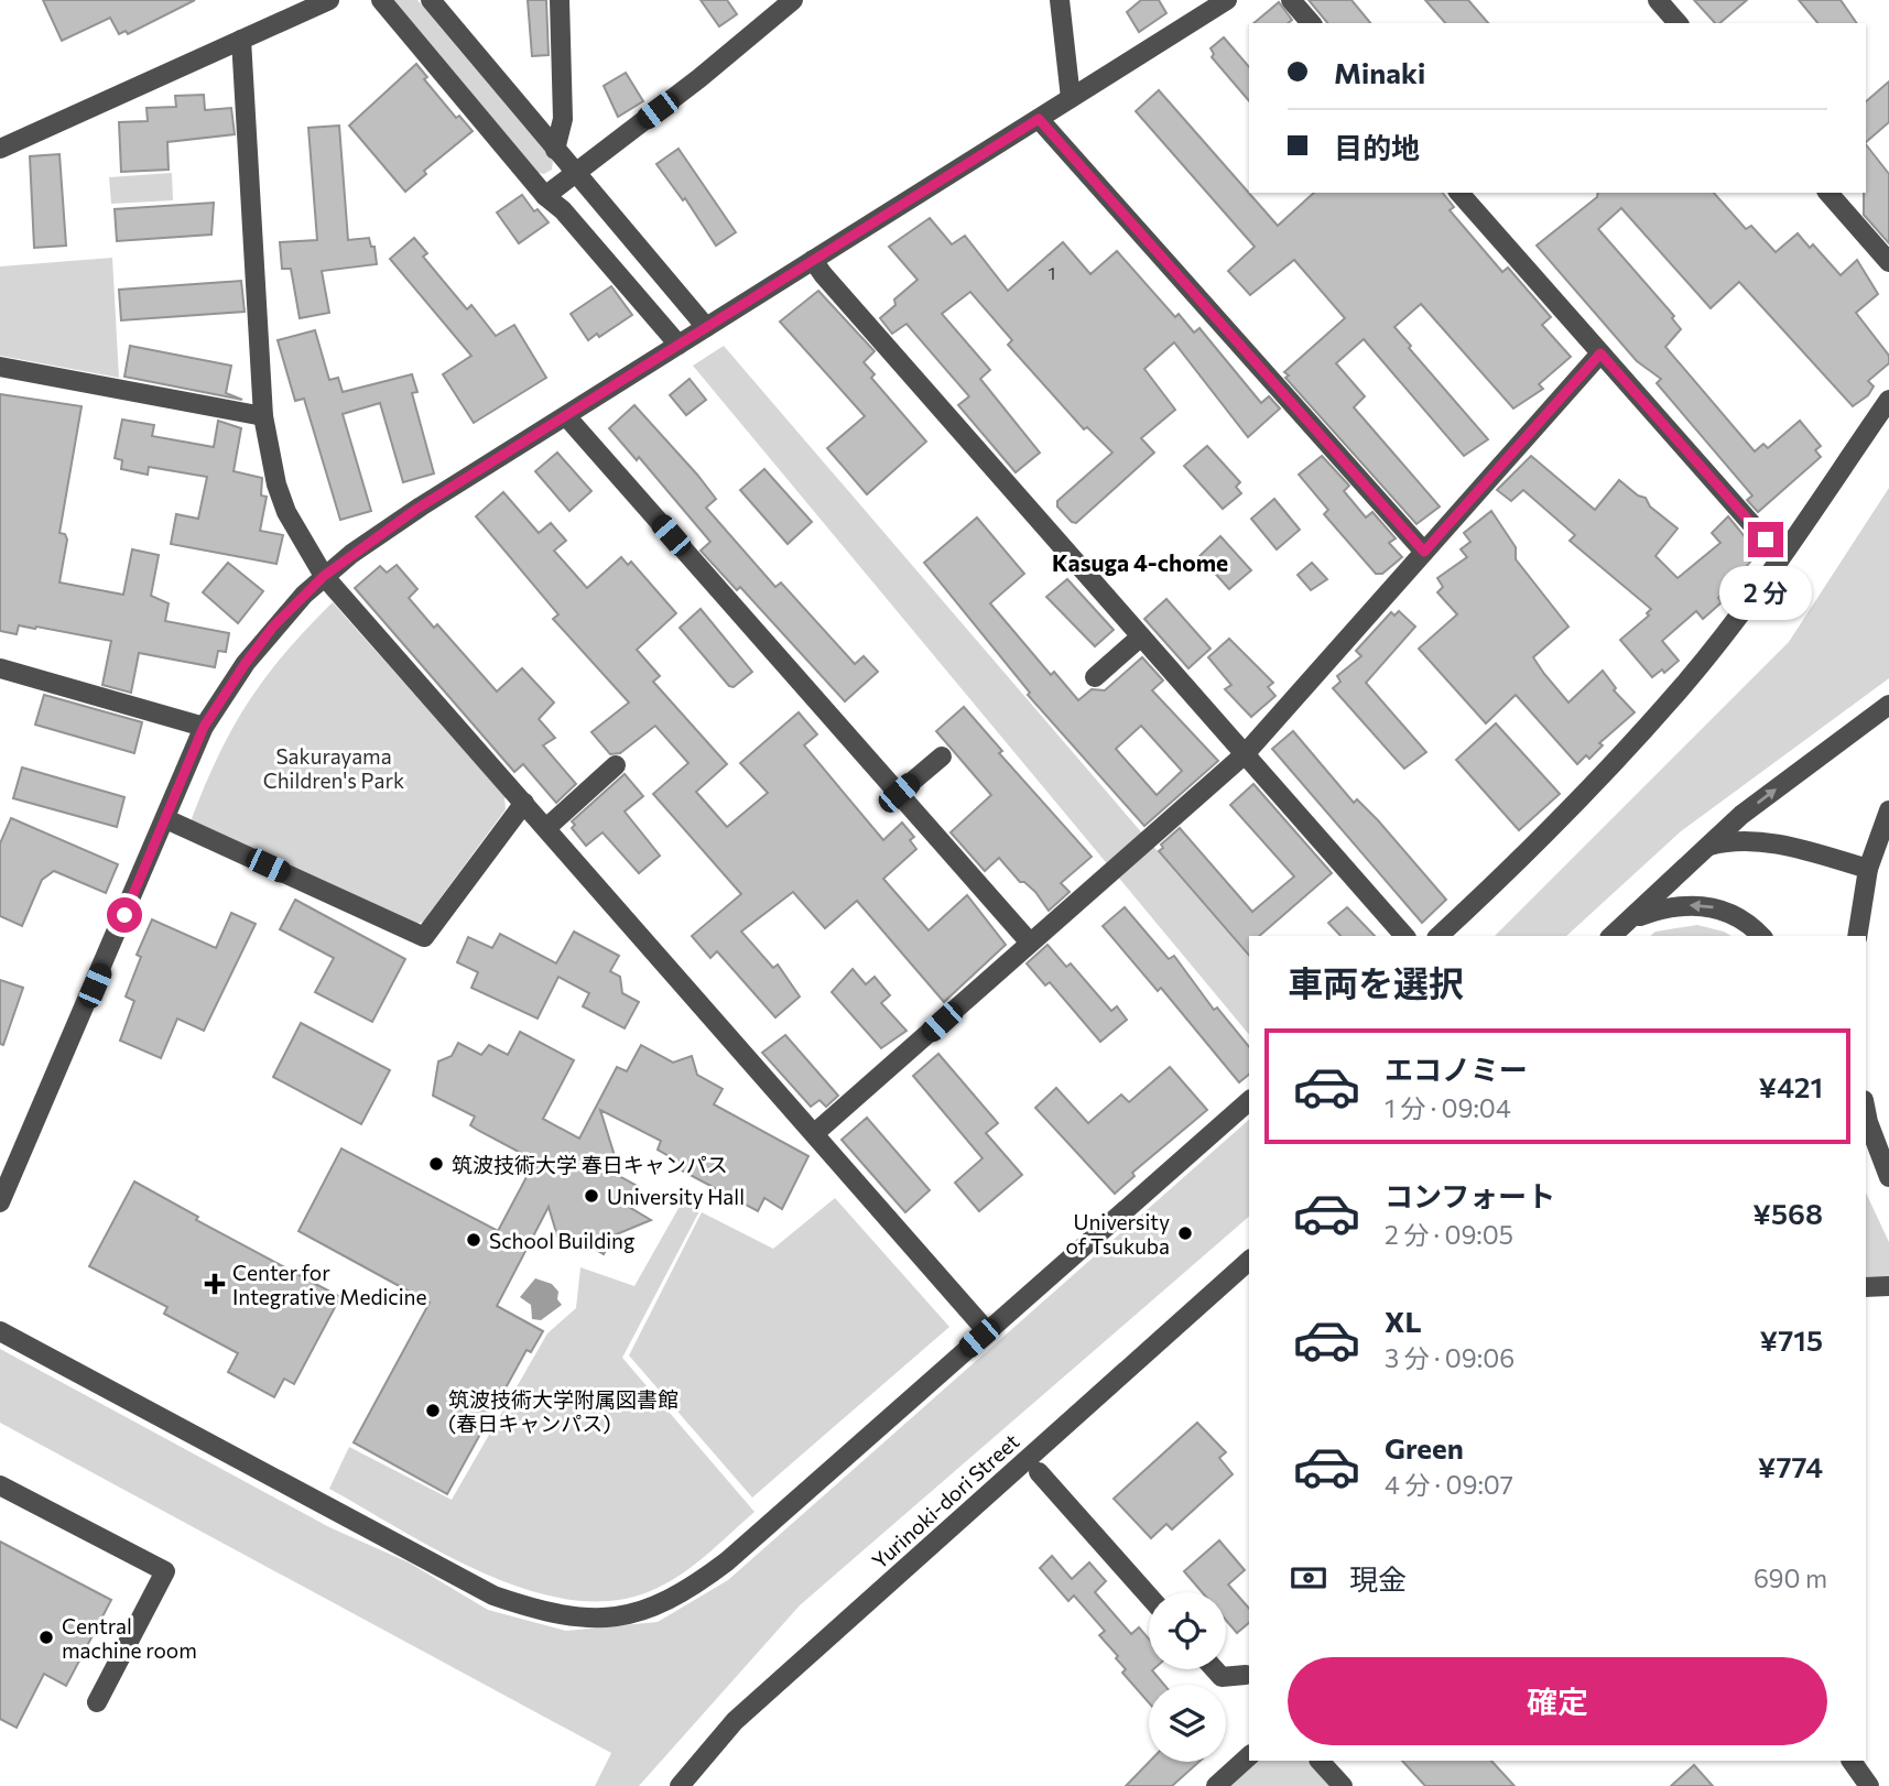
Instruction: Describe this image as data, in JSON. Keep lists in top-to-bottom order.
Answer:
{
  "streets": {
    "street": ["Yurinoki-dori Street"]
  },
  "districts": ["Kasuga 4-chome"],
  "parks": ["Sakurayama Children's Park"],
  "places": {
    "other": [
      "筑波技術大学 春日キャンパス",
      "University Hall",
      "University of Tsukuba",
      "School Building",
      "筑波技術大学附属図書館 (春日キャンパス)",
      "Central machine room"
    ],
    "health": ["Center for Integrative Medicine"]
  },
  "house_numbers": ["1"],
  "page": {
    "banner": ["Minaki", "目的地"],
    "bubble": "2 分",
    "heading": "車両を選択",
    "list": [
      {
        "name": "エコノミー",
        "note": "1 分 · 09:04",
        "value": "¥421"
      },
      {
        "name": "コンフォート",
        "note": "2 分 · 09:05",
        "value": "¥568"
      },
      {
        "name": "XL",
        "note": "3 分 · 09:06",
        "value": "¥715"
      },
      {
        "name": "Green",
        "note": "4 分 · 09:07",
        "value": "¥774"
      }
    ],
    "pay": ["現金", "690 m"],
    "buttons": "確定"
  }
}
